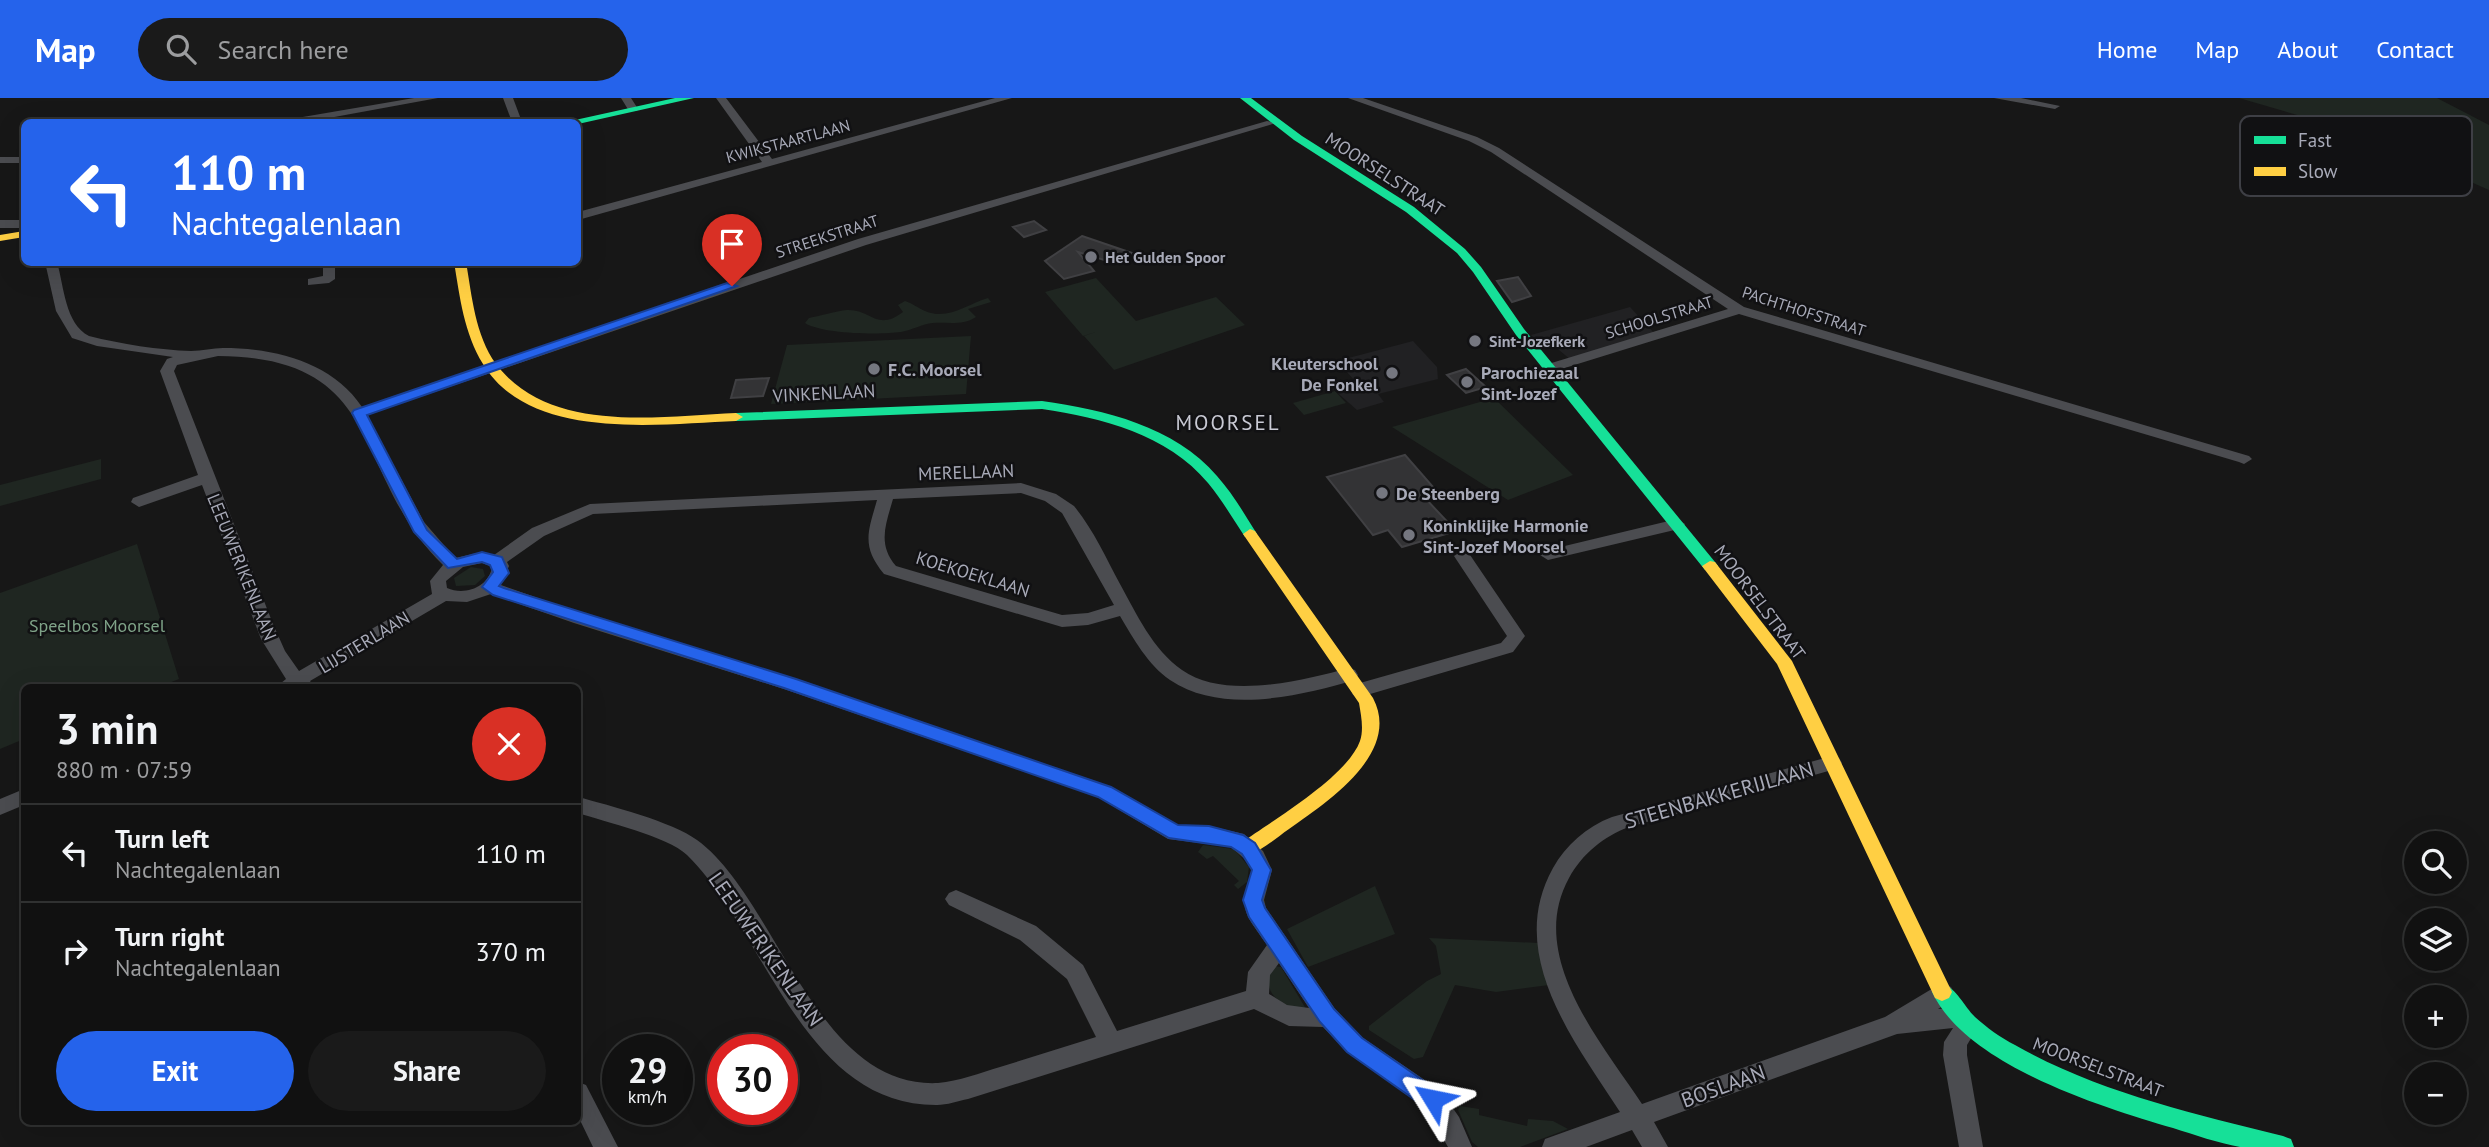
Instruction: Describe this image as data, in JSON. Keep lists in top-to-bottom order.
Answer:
{
  "streets": {
    "street": [
      "KWIKSTAARTLAAN",
      "MOORSELSTRAAT",
      "STREEKSTRAAT",
      "PACHTHOFSTRAAT",
      "SCHOOLSTRAAT",
      "VINKENLAAN",
      "MERELLAAN",
      "LEEUWERIKENLAAN",
      "KOEKOEKLAAN",
      "LIJSTERLAAN",
      "STEENBAKKERIJLAAN",
      "BOSLAAN"
    ]
  },
  "crossings": [
    ["MOORSELSTRAAT", "STREEKSTRAAT"],
    ["MOORSELSTRAAT", "SCHOOLSTRAAT"],
    ["MOORSELSTRAAT", "STEENBAKKERIJLAAN"],
    ["MOORSELSTRAAT", "BOSLAAN"],
    ["STREEKSTRAAT", "VINKENLAAN"],
    ["PACHTHOFSTRAAT", "SCHOOLSTRAAT"],
    ["VINKENLAAN", "MERELLAAN"],
    ["MERELLAAN", "KOEKOEKLAAN"],
    ["STEENBAKKERIJLAAN", "BOSLAAN"]
  ],
  "districts": ["MOORSEL"],
  "parks": ["Speelbos Moorsel"],
  "places": [
    "Het Gulden Spoor",
    "Sint-Jozefkerk",
    "F.C. Moorsel",
    "Kleuterschool De Fonkel",
    "Parochiezaal Sint-Jozef",
    "De Steenberg",
    "Koninklijke Harmonie Sint-Jozef Moorsel"
  ],
  "legend": ["Fast", "Slow"],
  "page": {
    "header": "Map",
    "search": "Search here",
    "nav": [
      "Home",
      "Map",
      "About",
      "Contact"
    ],
    "turn": ["110 m", "Nachtegalenlaan"],
    "heading": ["3 min", "880 m · 07:59"],
    "list": [
      {
        "name": "Turn left",
        "note": "Nachtegalenlaan",
        "value": "110 m"
      },
      {
        "name": "Turn right",
        "note": "Nachtegalenlaan",
        "value": "370 m"
      }
    ],
    "map_buttons": ["+", "−"],
    "buttons": ["Exit", "Share"],
    "speed": "29 km/h",
    "limit": "30"
  }
}
